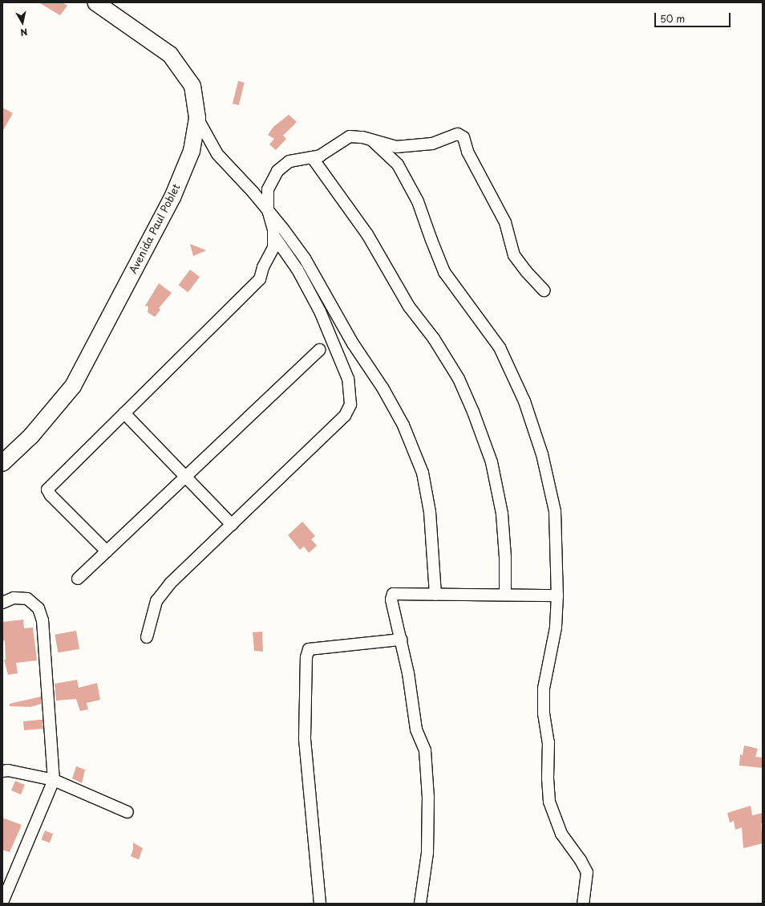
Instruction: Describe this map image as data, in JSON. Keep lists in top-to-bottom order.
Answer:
{
  "streets": {
    "main road": ["Avenida Paul Poblet"]
  },
  "scale_bar": "50 m",
  "north": "bottom"
}
